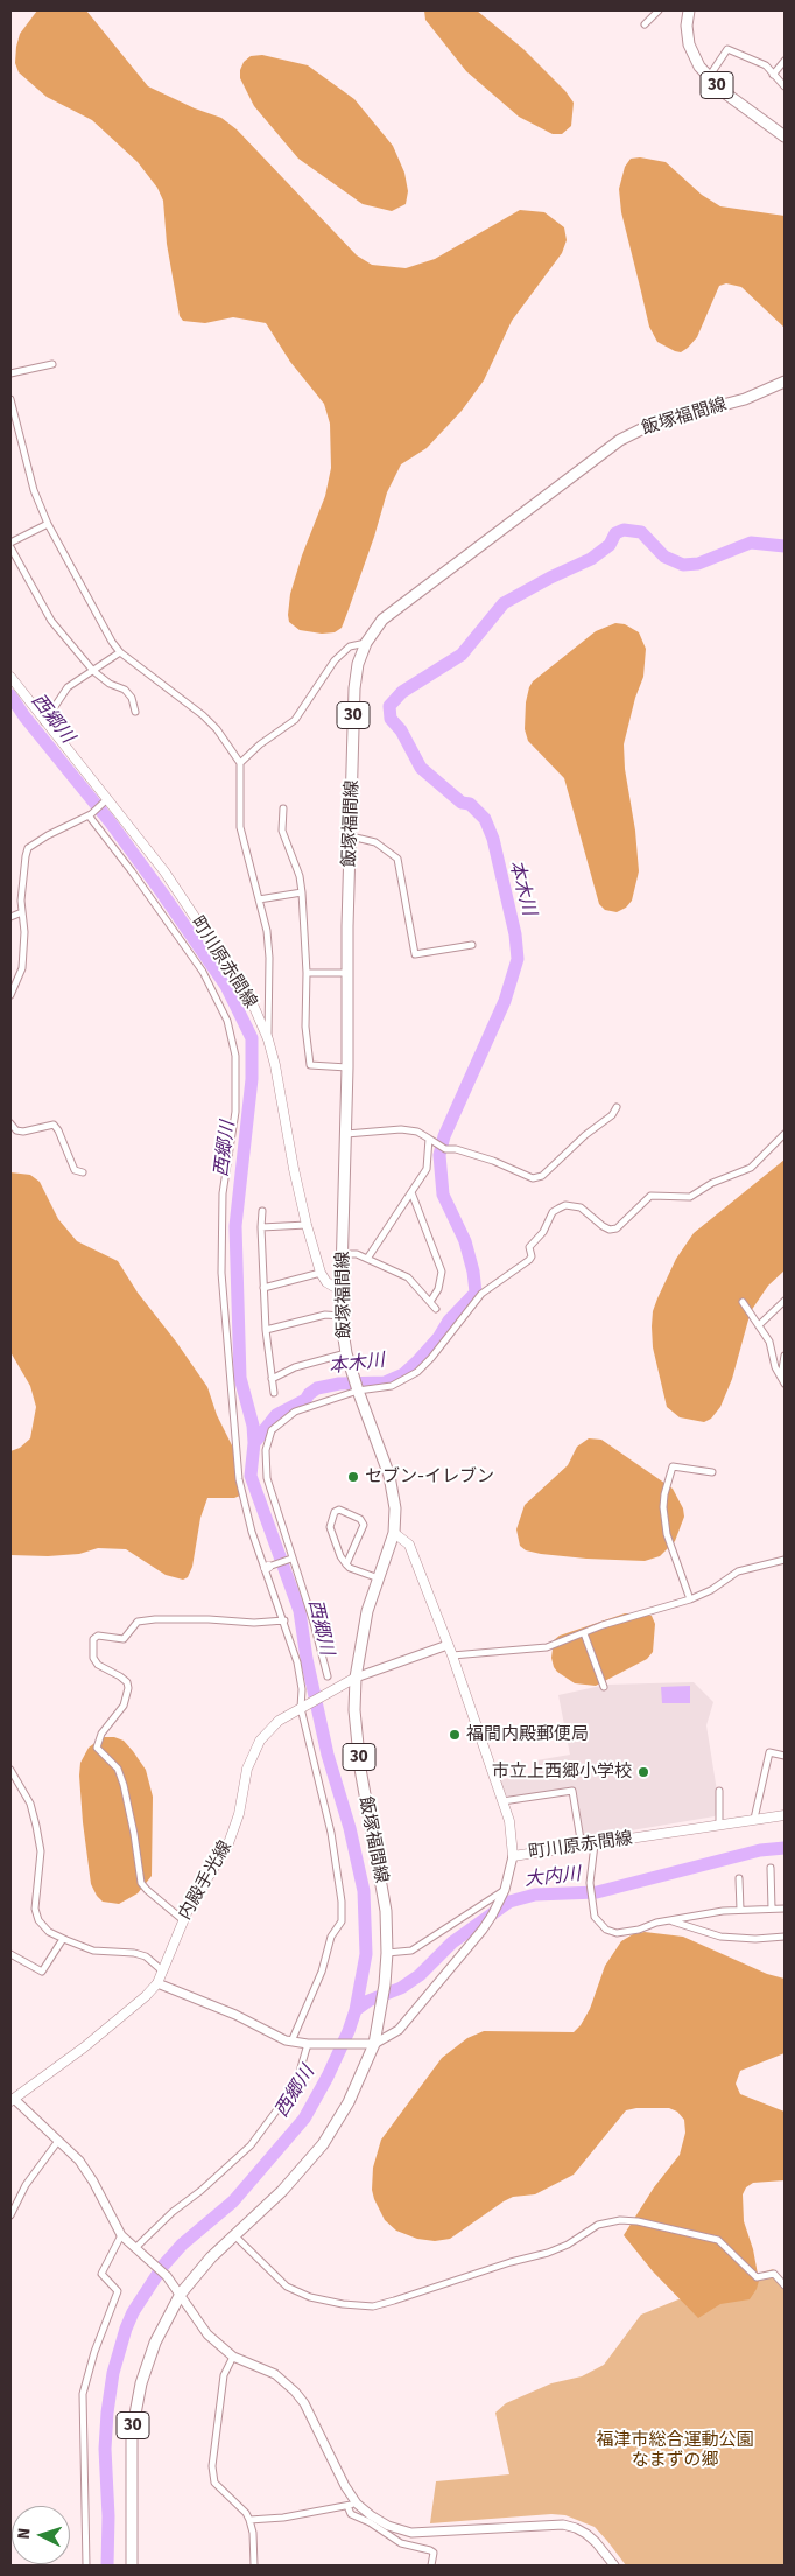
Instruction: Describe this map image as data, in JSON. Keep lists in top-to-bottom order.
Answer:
{
  "streets": {
    "main road": [
      "30",
      "飯塚福間線",
      "町川原赤間線",
      "内殿手光線"
    ]
  },
  "crossings": [
    ["飯塚福間線", "町川原赤間線"],
    ["飯塚福間線", "内殿手光線"]
  ],
  "water": ["西郷川", "本木川", "大内川"],
  "parks": ["福津市総合運動公園 なまずの郷"],
  "places": ["セブン-イレブン", "福間内殿郵便局", "市立上西郷小学校"],
  "north": "left"
}
